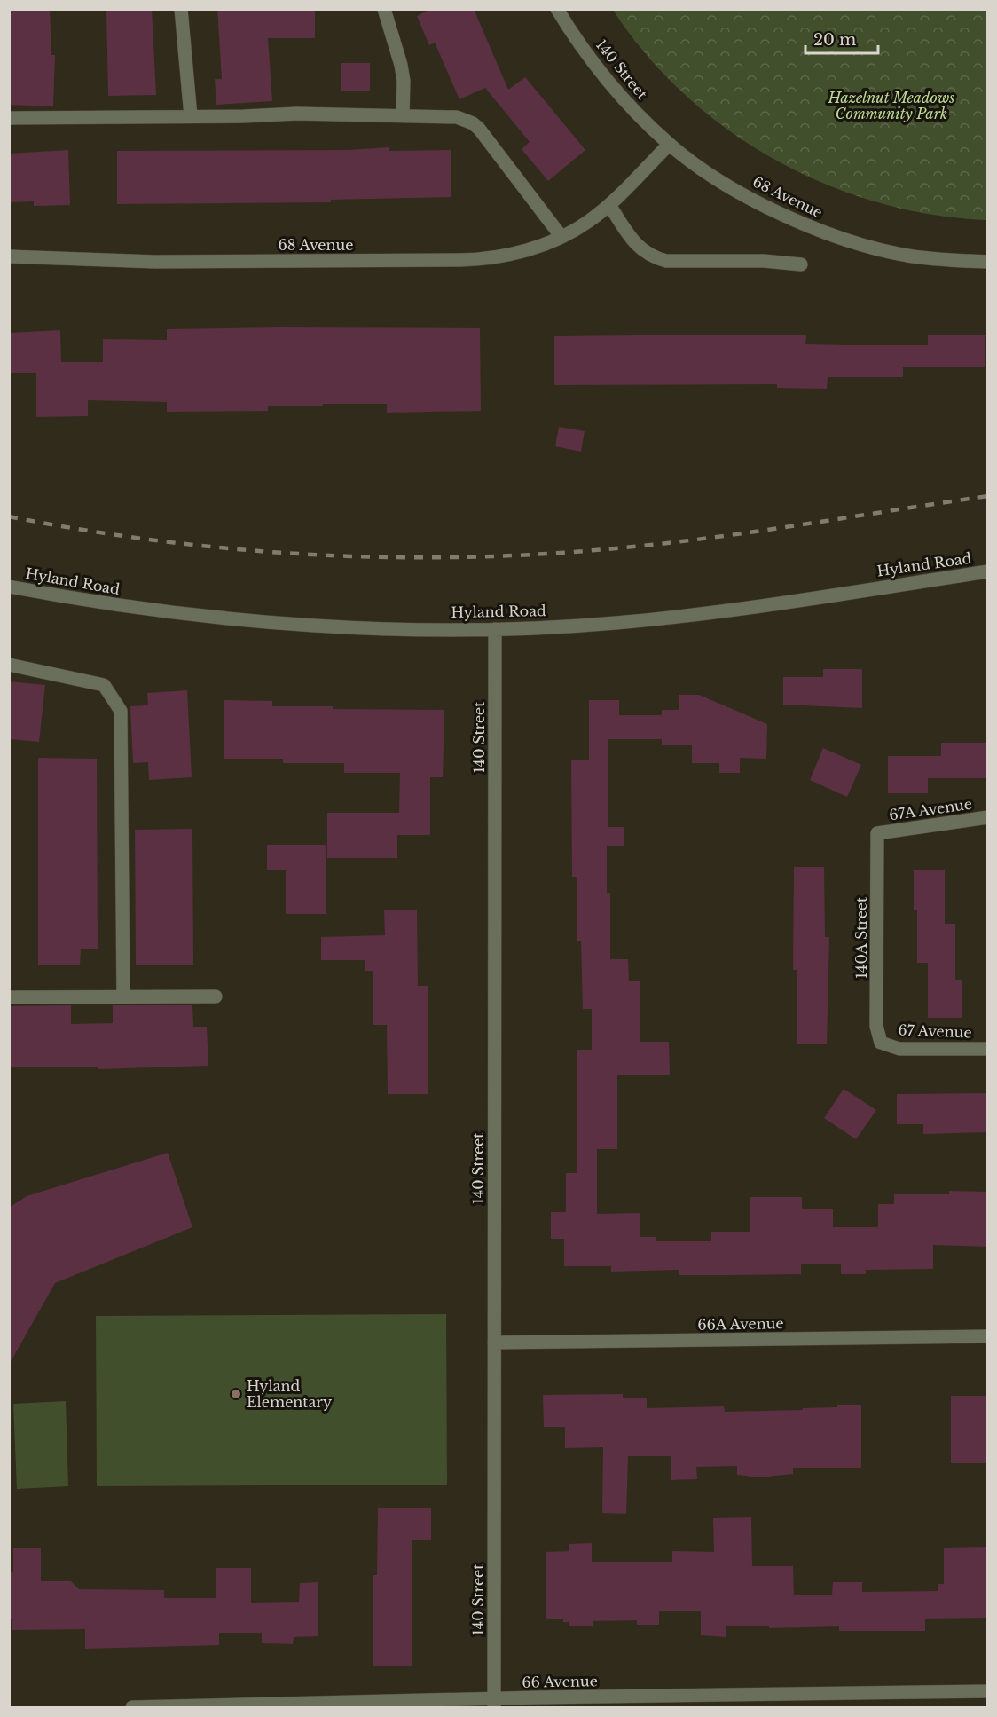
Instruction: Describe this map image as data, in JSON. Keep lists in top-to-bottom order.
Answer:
{
  "streets": {
    "street": [
      "140 Street",
      "68 Avenue",
      "Hyland Road",
      "67A Avenue",
      "140A Street",
      "67 Avenue",
      "66A Avenue",
      "66 Avenue"
    ]
  },
  "crossings": [
    ["140 Street", "68 Avenue"],
    ["140 Street", "Hyland Road"],
    ["140 Street", "66A Avenue"],
    ["140 Street", "66 Avenue"],
    ["67A Avenue", "140A Street"],
    ["140A Street", "67 Avenue"]
  ],
  "parks": ["Hazelnut Meadows Community Park"],
  "places": ["Hyland Elementary"],
  "scale_bar": "20 m"
}
